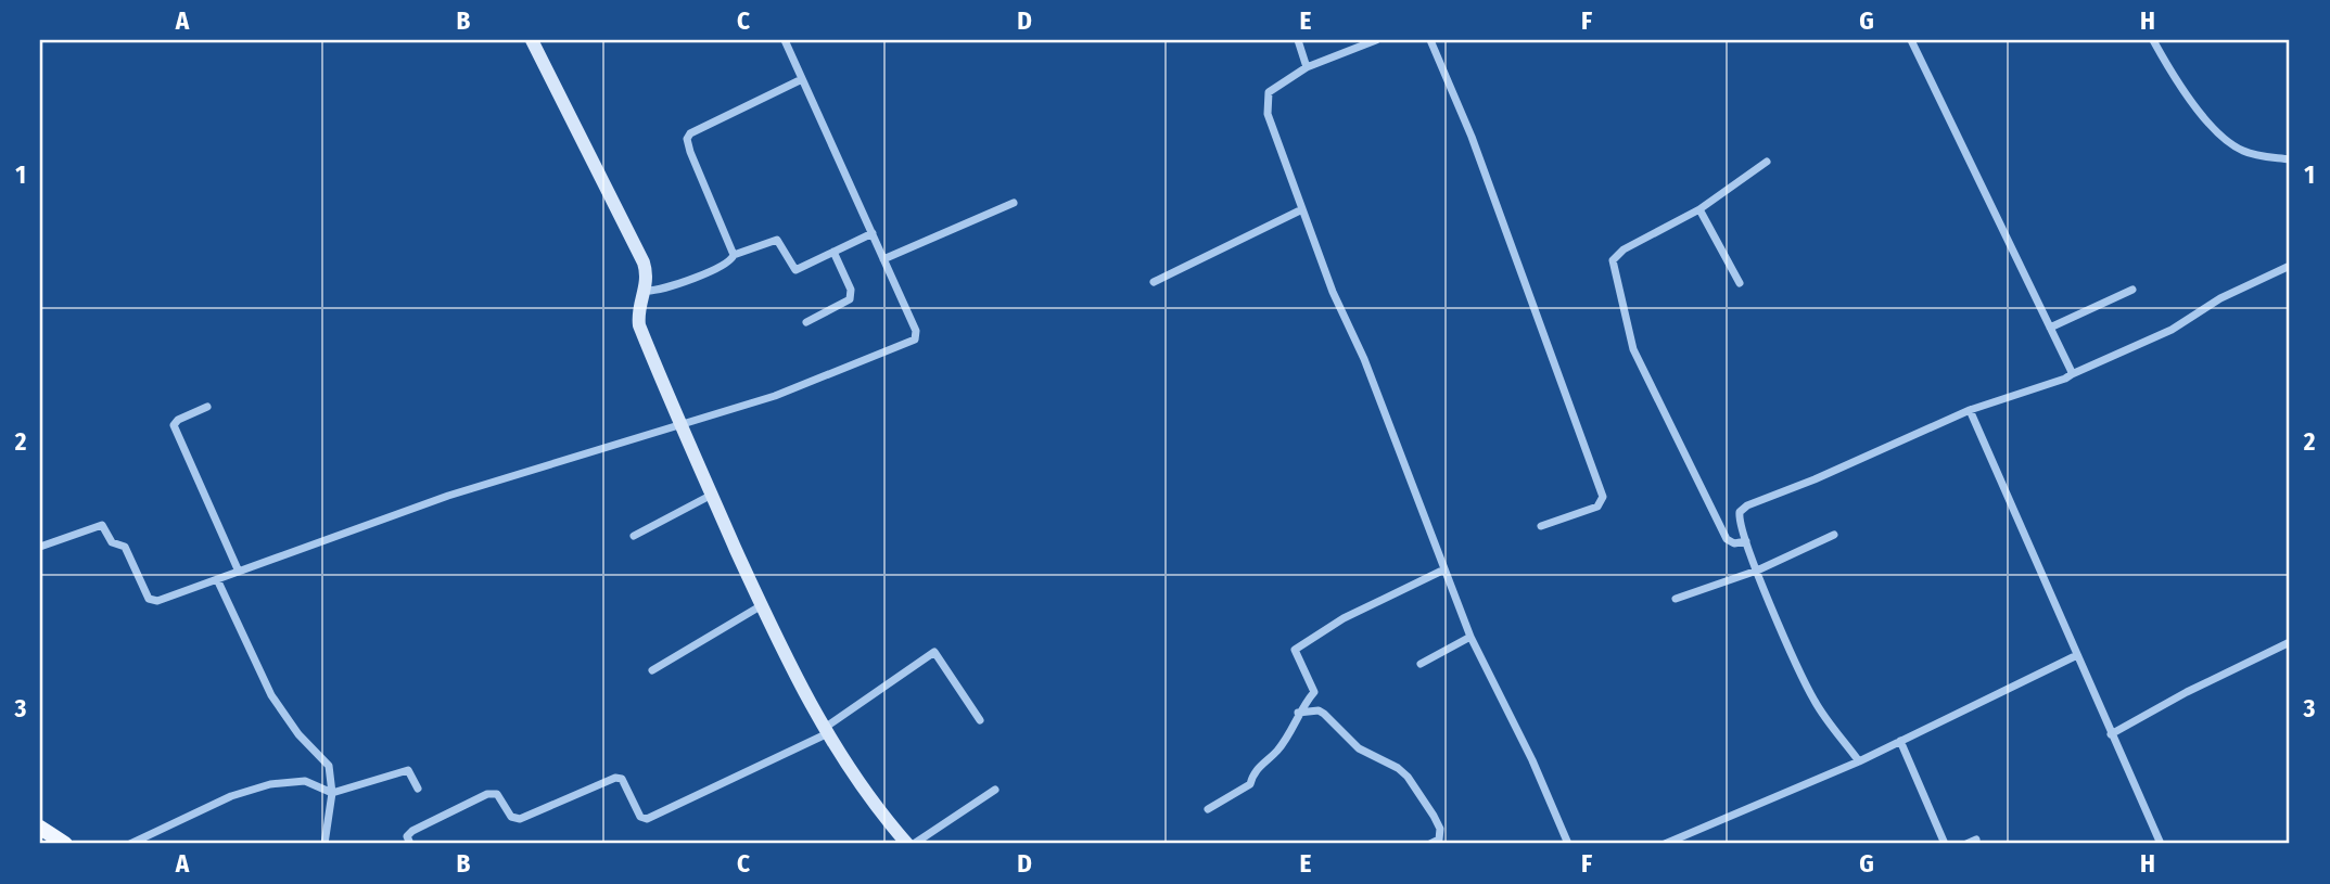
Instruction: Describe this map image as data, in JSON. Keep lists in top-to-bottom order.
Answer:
{
  "grid": {
    "columns": [
      "A",
      "B",
      "C",
      "D",
      "E",
      "F",
      "G",
      "H"
    ],
    "rows": ["1", "2", "3"]
  }
}
